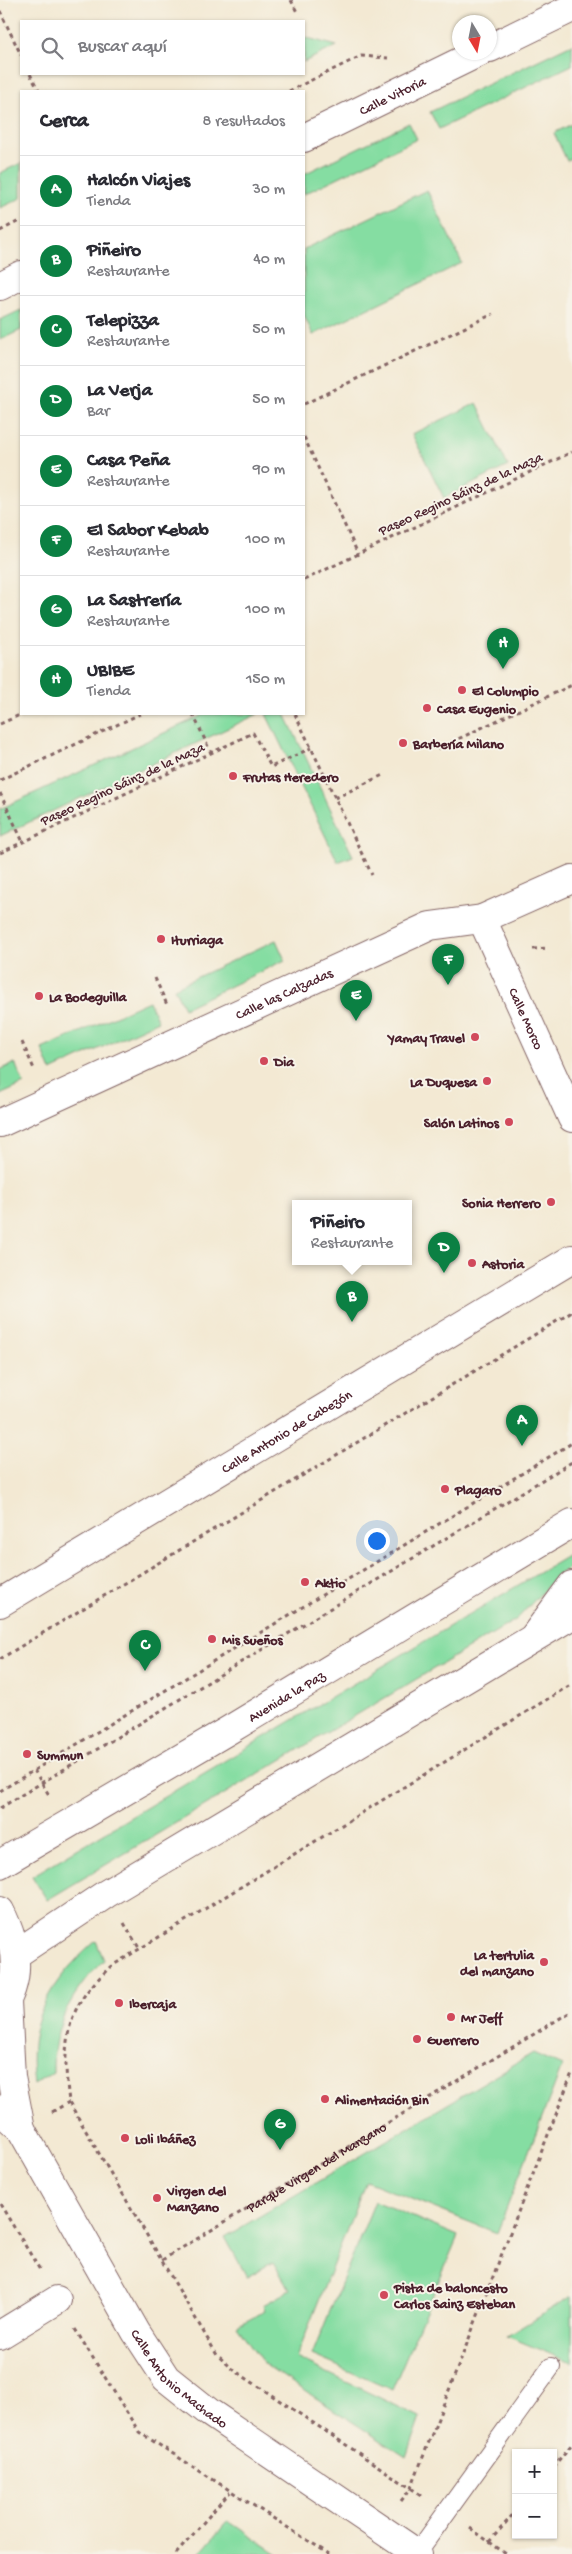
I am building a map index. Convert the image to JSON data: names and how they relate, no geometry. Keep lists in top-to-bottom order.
{
  "streets": {
    "main road": [
      "Calle Vitoria",
      "Calle las Calzadas",
      "Calle Morco",
      "Calle Antonio de Cabezón",
      "Avenida la Paz",
      "Calle Antonio Machado"
    ],
    "path": ["Paseo Regino Sáinz de la Maza", "Parque Virgen del Manzano"]
  },
  "crossings": [
    ["Calle las Calzadas", "Calle Morco"]
  ],
  "places": [
    "El Columpio",
    "Casa Eugenio",
    "Barbería Milano",
    "Frutas Heredero",
    "Iturriaga",
    "La Bodeguilla",
    "Yamay Travel",
    "Dia",
    "La Duquesa",
    "Salón Latinos",
    "Sonia Herrero",
    "Astoria",
    "Plagaro",
    "Aktio",
    "Mis Sueños",
    "Summun",
    "La tertulia del manzano",
    "Ibercaja",
    "Mr Jeff",
    "Guerrero",
    "Alimentación Bin",
    "Loli Ibáñez",
    "Virgen del Manzano",
    "Pista de baloncesto Carlos Sainz Esteban"
  ],
  "north": "bottom",
  "page": {
    "search": "Buscar aquí",
    "heading": ["Cerca", "8 resultados"],
    "list": [
      {
        "mark": "A",
        "name": "Halcón Viajes",
        "note": "Tienda",
        "value": "30 m"
      },
      {
        "mark": "B",
        "name": "Piñeiro",
        "note": "Restaurante",
        "value": "40 m"
      },
      {
        "mark": "C",
        "name": "Telepizza",
        "note": "Restaurante",
        "value": "50 m"
      },
      {
        "mark": "D",
        "name": "La Verja",
        "note": "Bar",
        "value": "50 m"
      },
      {
        "mark": "E",
        "name": "Casa Peña",
        "note": "Restaurante",
        "value": "90 m"
      },
      {
        "mark": "F",
        "name": "El Sabor Kebab",
        "note": "Restaurante",
        "value": "100 m"
      },
      {
        "mark": "G",
        "name": "La Sastrería",
        "note": "Restaurante",
        "value": "100 m"
      },
      {
        "mark": "H",
        "name": "UBIBE",
        "note": "Tienda",
        "value": "150 m"
      }
    ],
    "pins": [
      "H",
      "F",
      "E",
      "D",
      "B",
      "A",
      "C",
      "G"
    ],
    "popup": ["Piñeiro", "Restaurante"],
    "map_buttons": ["+", "−"]
  }
}
